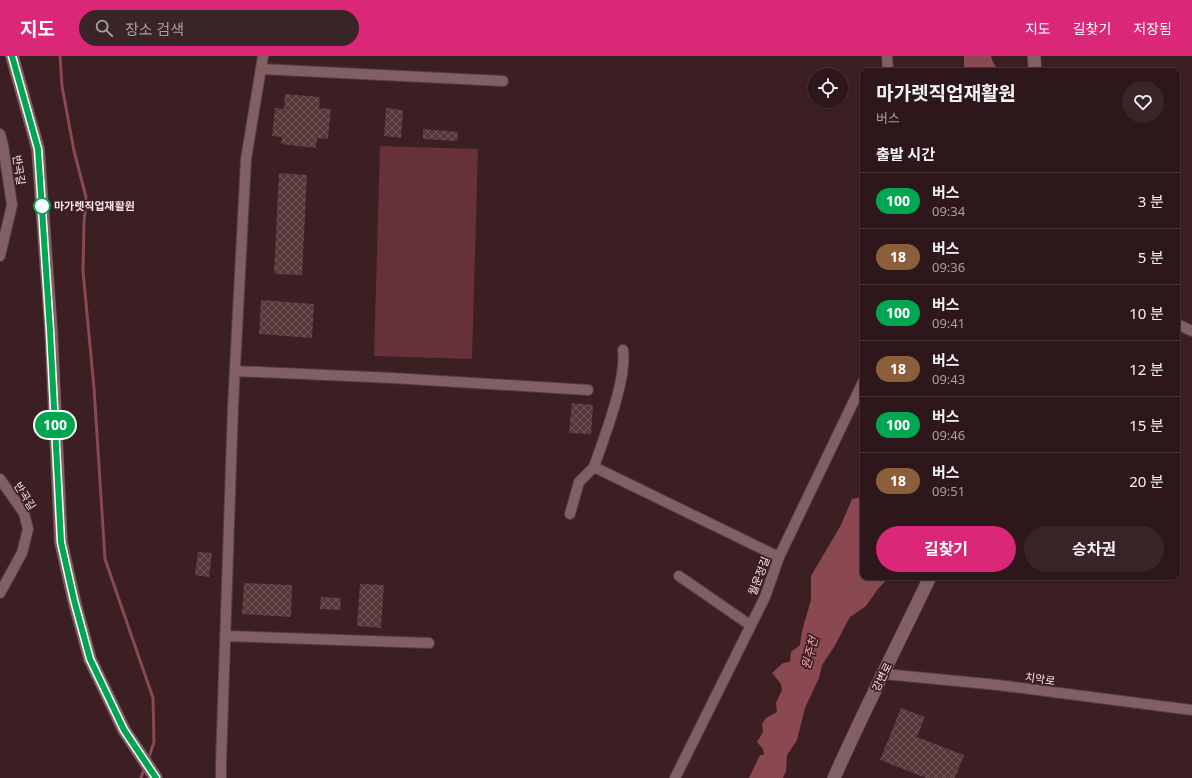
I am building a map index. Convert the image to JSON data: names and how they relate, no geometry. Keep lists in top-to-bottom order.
{
  "streets": {
    "street": [
      "반곡길",
      "월운정길",
      "강변로",
      "치악로"
    ]
  },
  "crossings": [
    ["강변로", "치악로"]
  ],
  "water": ["원주천"],
  "places": ["마가렛직업재활원"],
  "lines": ["bus line 100"],
  "page": {
    "header": "지도",
    "search": "장소 검색",
    "nav": ["지도", "길찾기", "저장됨"],
    "on_map": "100",
    "heading": [
      ["마가렛직업재활원", "버스"],
      "출발 시간"
    ],
    "list": [
      {
        "mark": "100",
        "name": "버스",
        "note": "09:34",
        "value": "3 분"
      },
      {
        "mark": "18",
        "name": "버스",
        "note": "09:36",
        "value": "5 분"
      },
      {
        "mark": "100",
        "name": "버스",
        "note": "09:41",
        "value": "10 분"
      },
      {
        "mark": "18",
        "name": "버스",
        "note": "09:43",
        "value": "12 분"
      },
      {
        "mark": "100",
        "name": "버스",
        "note": "09:46",
        "value": "15 분"
      },
      {
        "mark": "18",
        "name": "버스",
        "note": "09:51",
        "value": "20 분"
      }
    ],
    "buttons": ["길찾기", "승차권"]
  }
}
